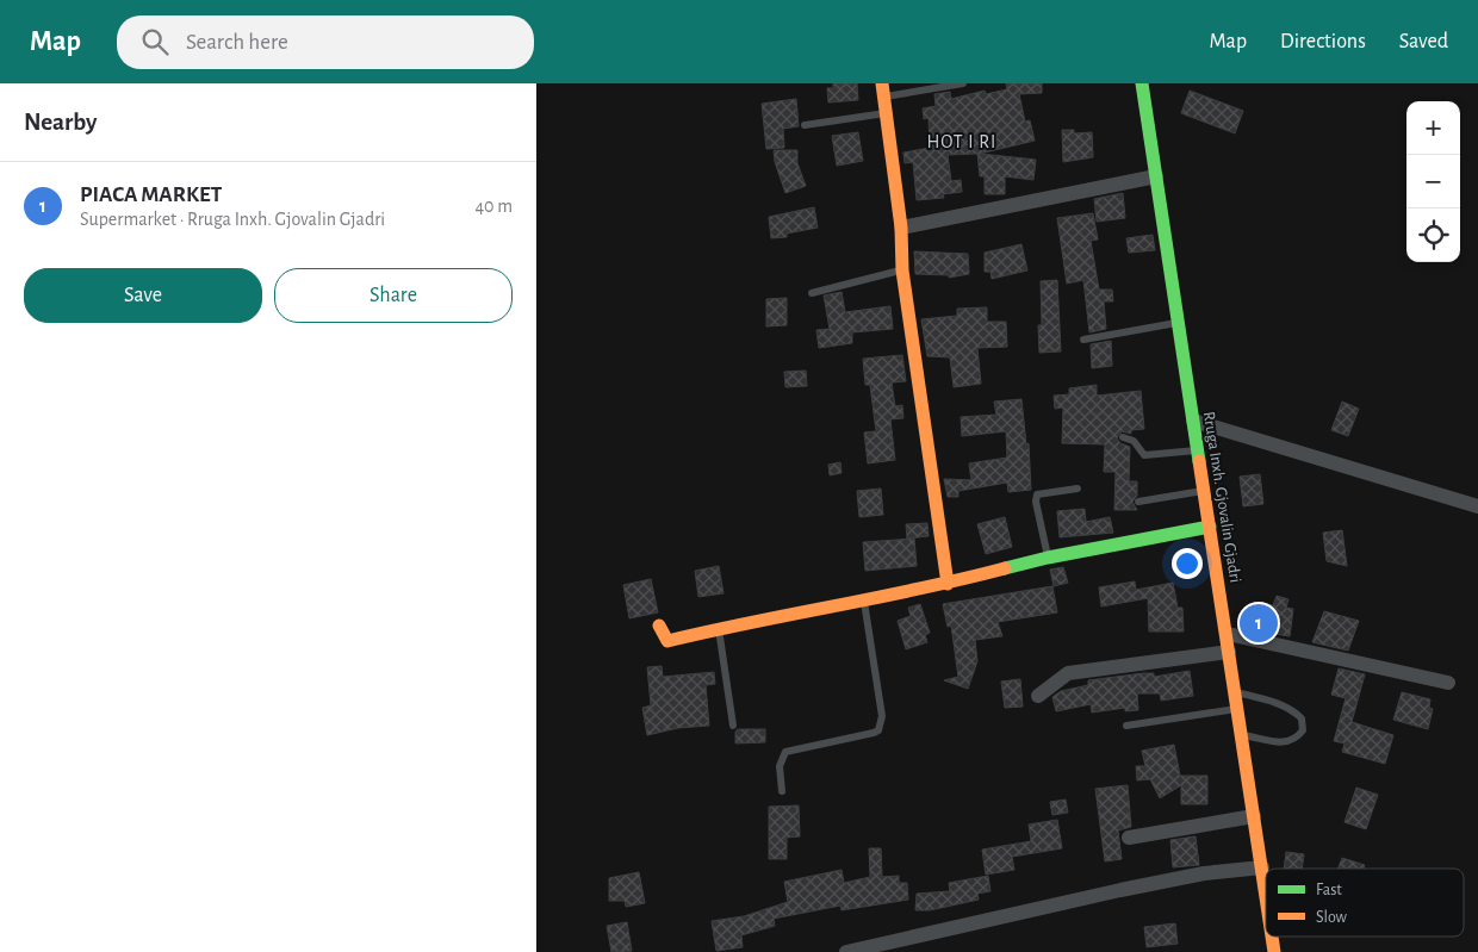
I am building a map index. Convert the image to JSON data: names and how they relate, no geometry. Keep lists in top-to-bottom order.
{
  "streets": {
    "street": ["Rruga Inxh. Gjovalin Gjadri"]
  },
  "districts": ["HOT I RI"],
  "legend": ["Fast", "Slow"],
  "page": {
    "header": "Map",
    "search": "Search here",
    "nav": ["Map", "Directions", "Saved"],
    "heading": "Nearby",
    "map_buttons": ["+", "−"],
    "list": [
      {
        "mark": "1",
        "name": "PIACA MARKET",
        "note": "Supermarket · Rruga Inxh. Gjovalin Gjadri",
        "value": "40 m"
      }
    ],
    "buttons": ["Save", "Share"],
    "pins": "1"
  }
}
